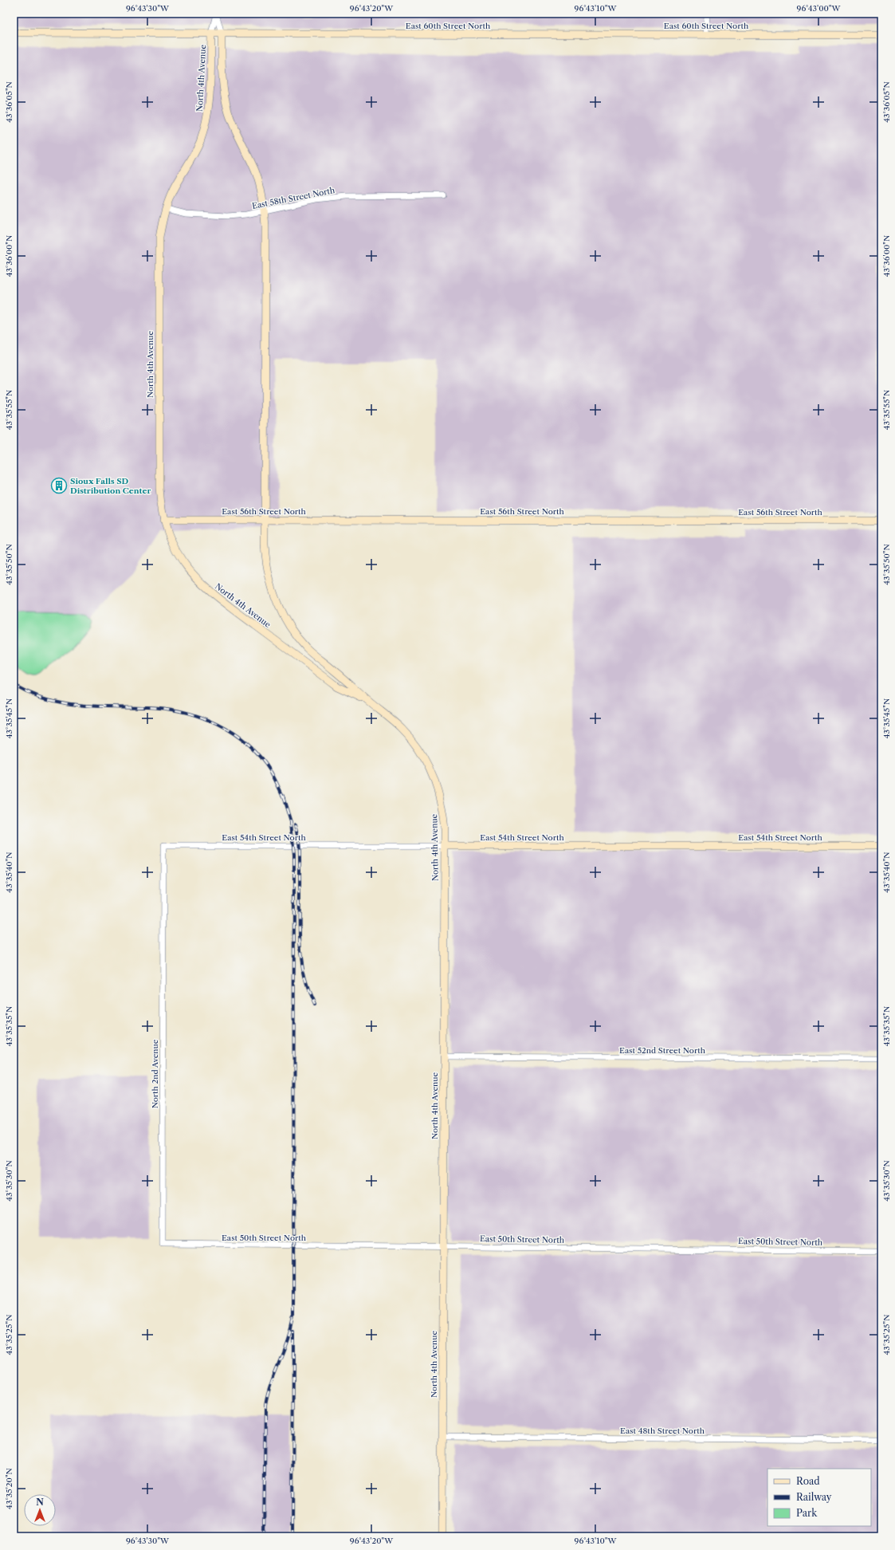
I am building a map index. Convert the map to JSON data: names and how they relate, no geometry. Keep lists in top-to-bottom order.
{
  "streets": {
    "street": [
      "East 60th Street North",
      "North 4th Avenue",
      "East 58th Street North",
      "East 56th Street North",
      "East 54th Street North",
      "East 52nd Street North",
      "North 2nd Avenue",
      "East 50th Street North",
      "East 48th Street North"
    ]
  },
  "crossings": [
    ["East 60th Street North", "North 4th Avenue"],
    ["North 4th Avenue", "East 58th Street North"],
    ["North 4th Avenue", "East 56th Street North"],
    ["North 4th Avenue", "East 54th Street North"],
    ["North 4th Avenue", "East 52nd Street North"],
    ["North 4th Avenue", "East 50th Street North"],
    ["North 4th Avenue", "East 48th Street North"],
    ["East 54th Street North", "North 2nd Avenue"],
    ["North 2nd Avenue", "East 50th Street North"]
  ],
  "places": {
    "building": ["Sioux Falls SD Distribution Center"]
  },
  "legend": ["Road", "Railway", "Park"],
  "north": "top",
  "coordinates": [
    "96°43'30\"W",
    "96°43'20\"W",
    "96°43'10\"W",
    "96°43'00\"W",
    "43°36'05\"N",
    "43°36'00\"N",
    "43°35'55\"N",
    "43°35'50\"N",
    "43°35'45\"N",
    "43°35'40\"N",
    "43°35'35\"N",
    "43°35'30\"N",
    "43°35'25\"N",
    "43°35'20\"N"
  ]
}
